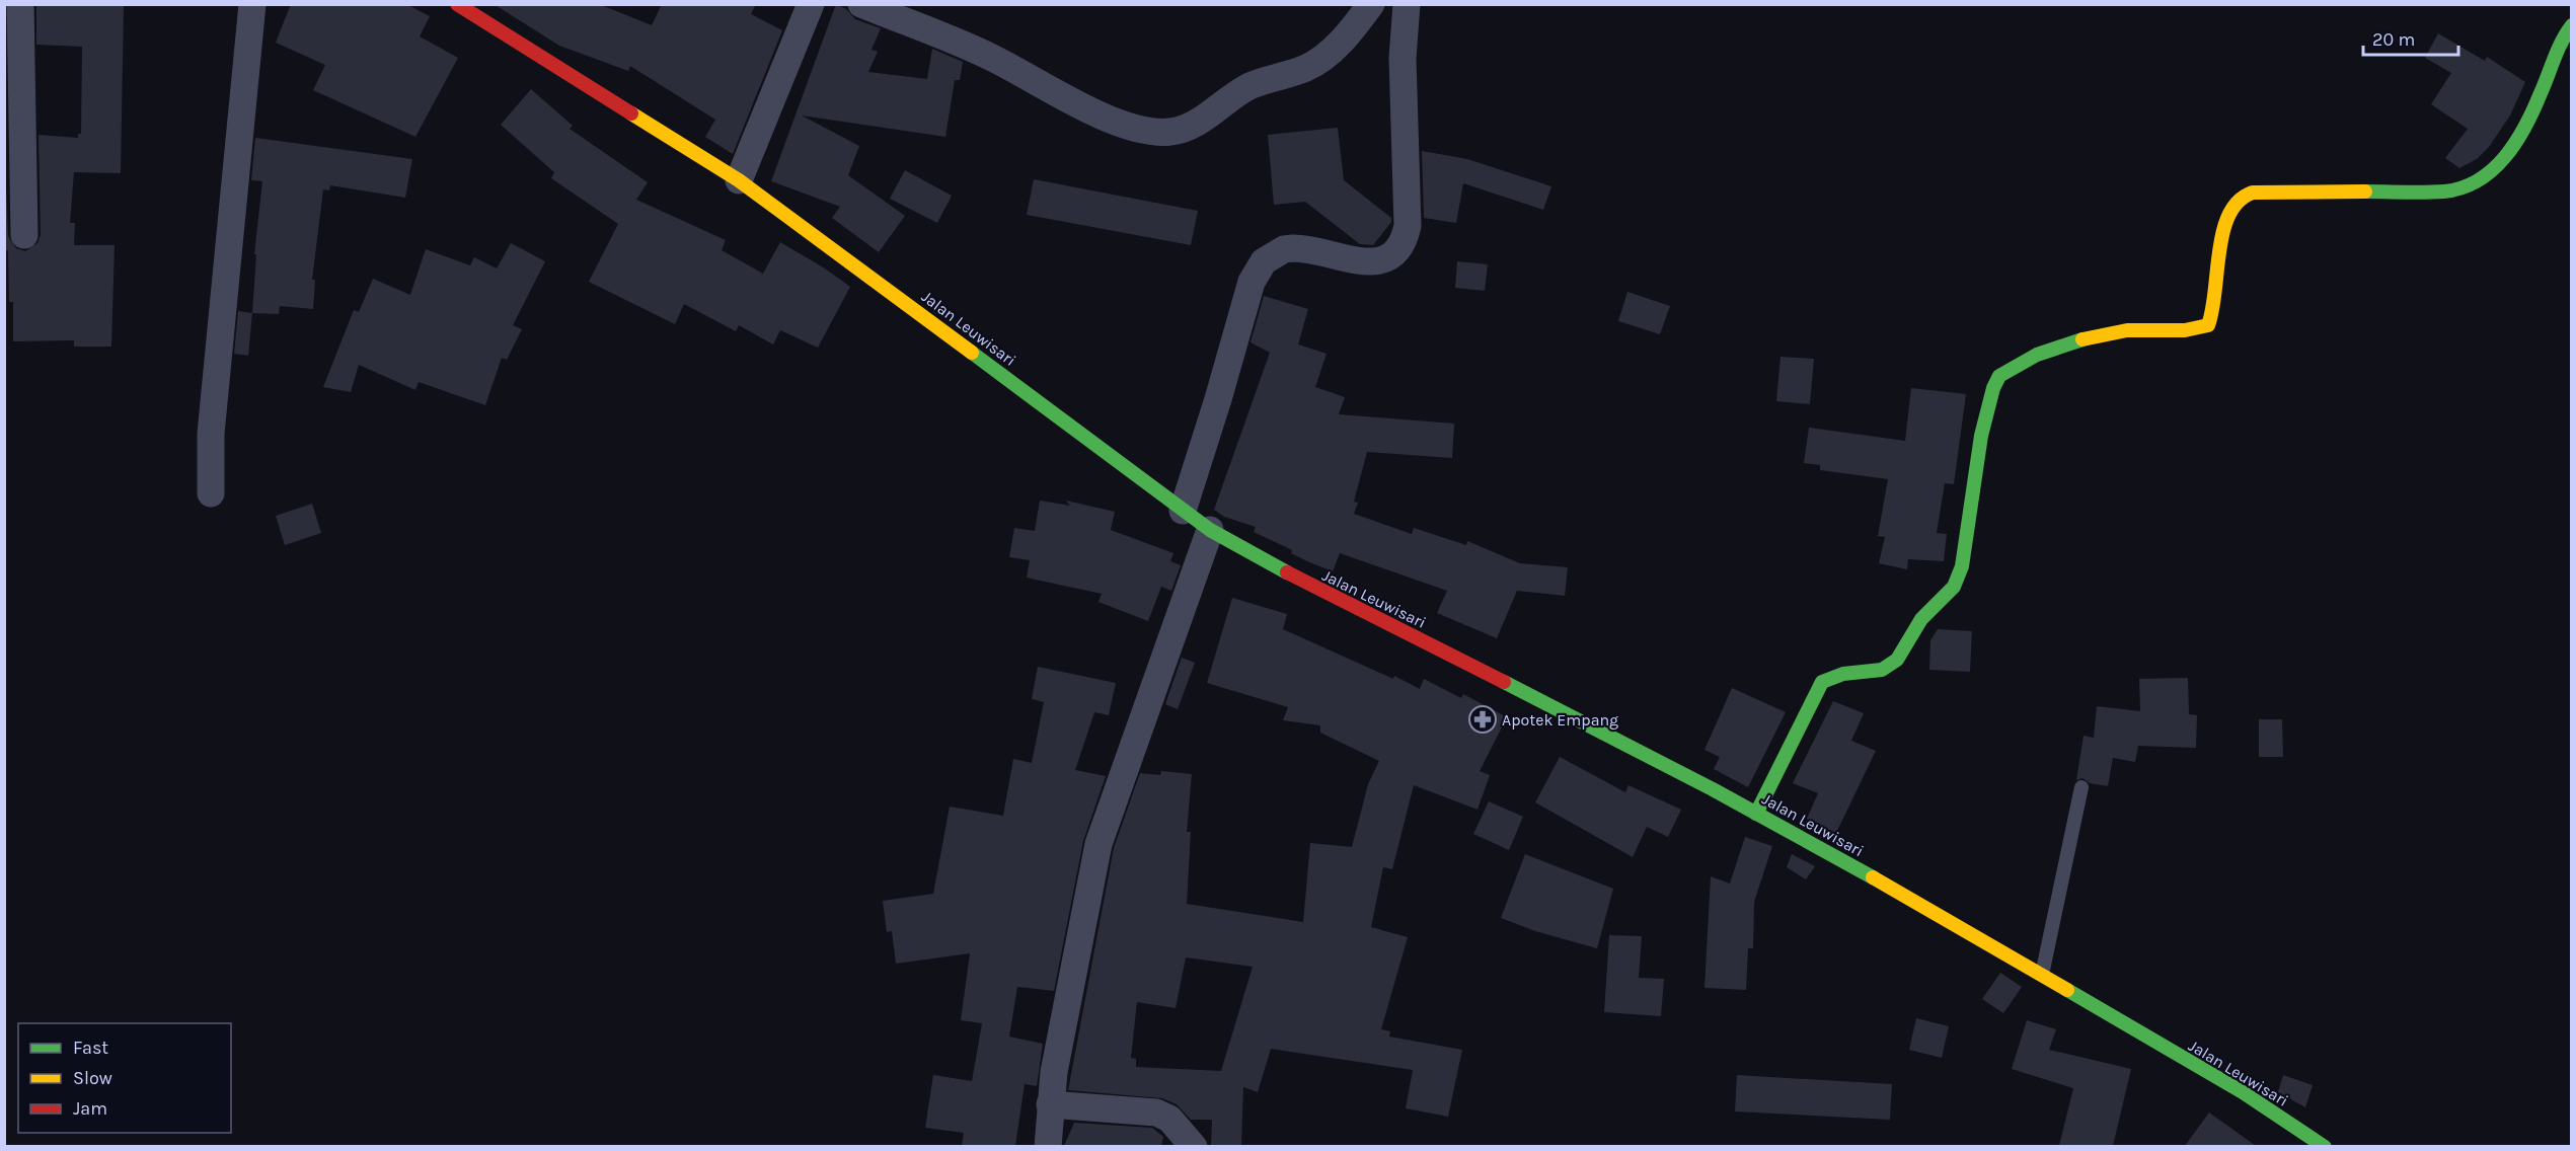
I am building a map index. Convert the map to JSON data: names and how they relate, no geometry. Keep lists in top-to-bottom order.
{
  "streets": {
    "main road": ["Jalan Leuwisari"]
  },
  "places": {
    "pharmacy": ["Apotek Empang"]
  },
  "legend": ["Fast", "Slow", "Jam"],
  "scale_bar": "20 m"
}
